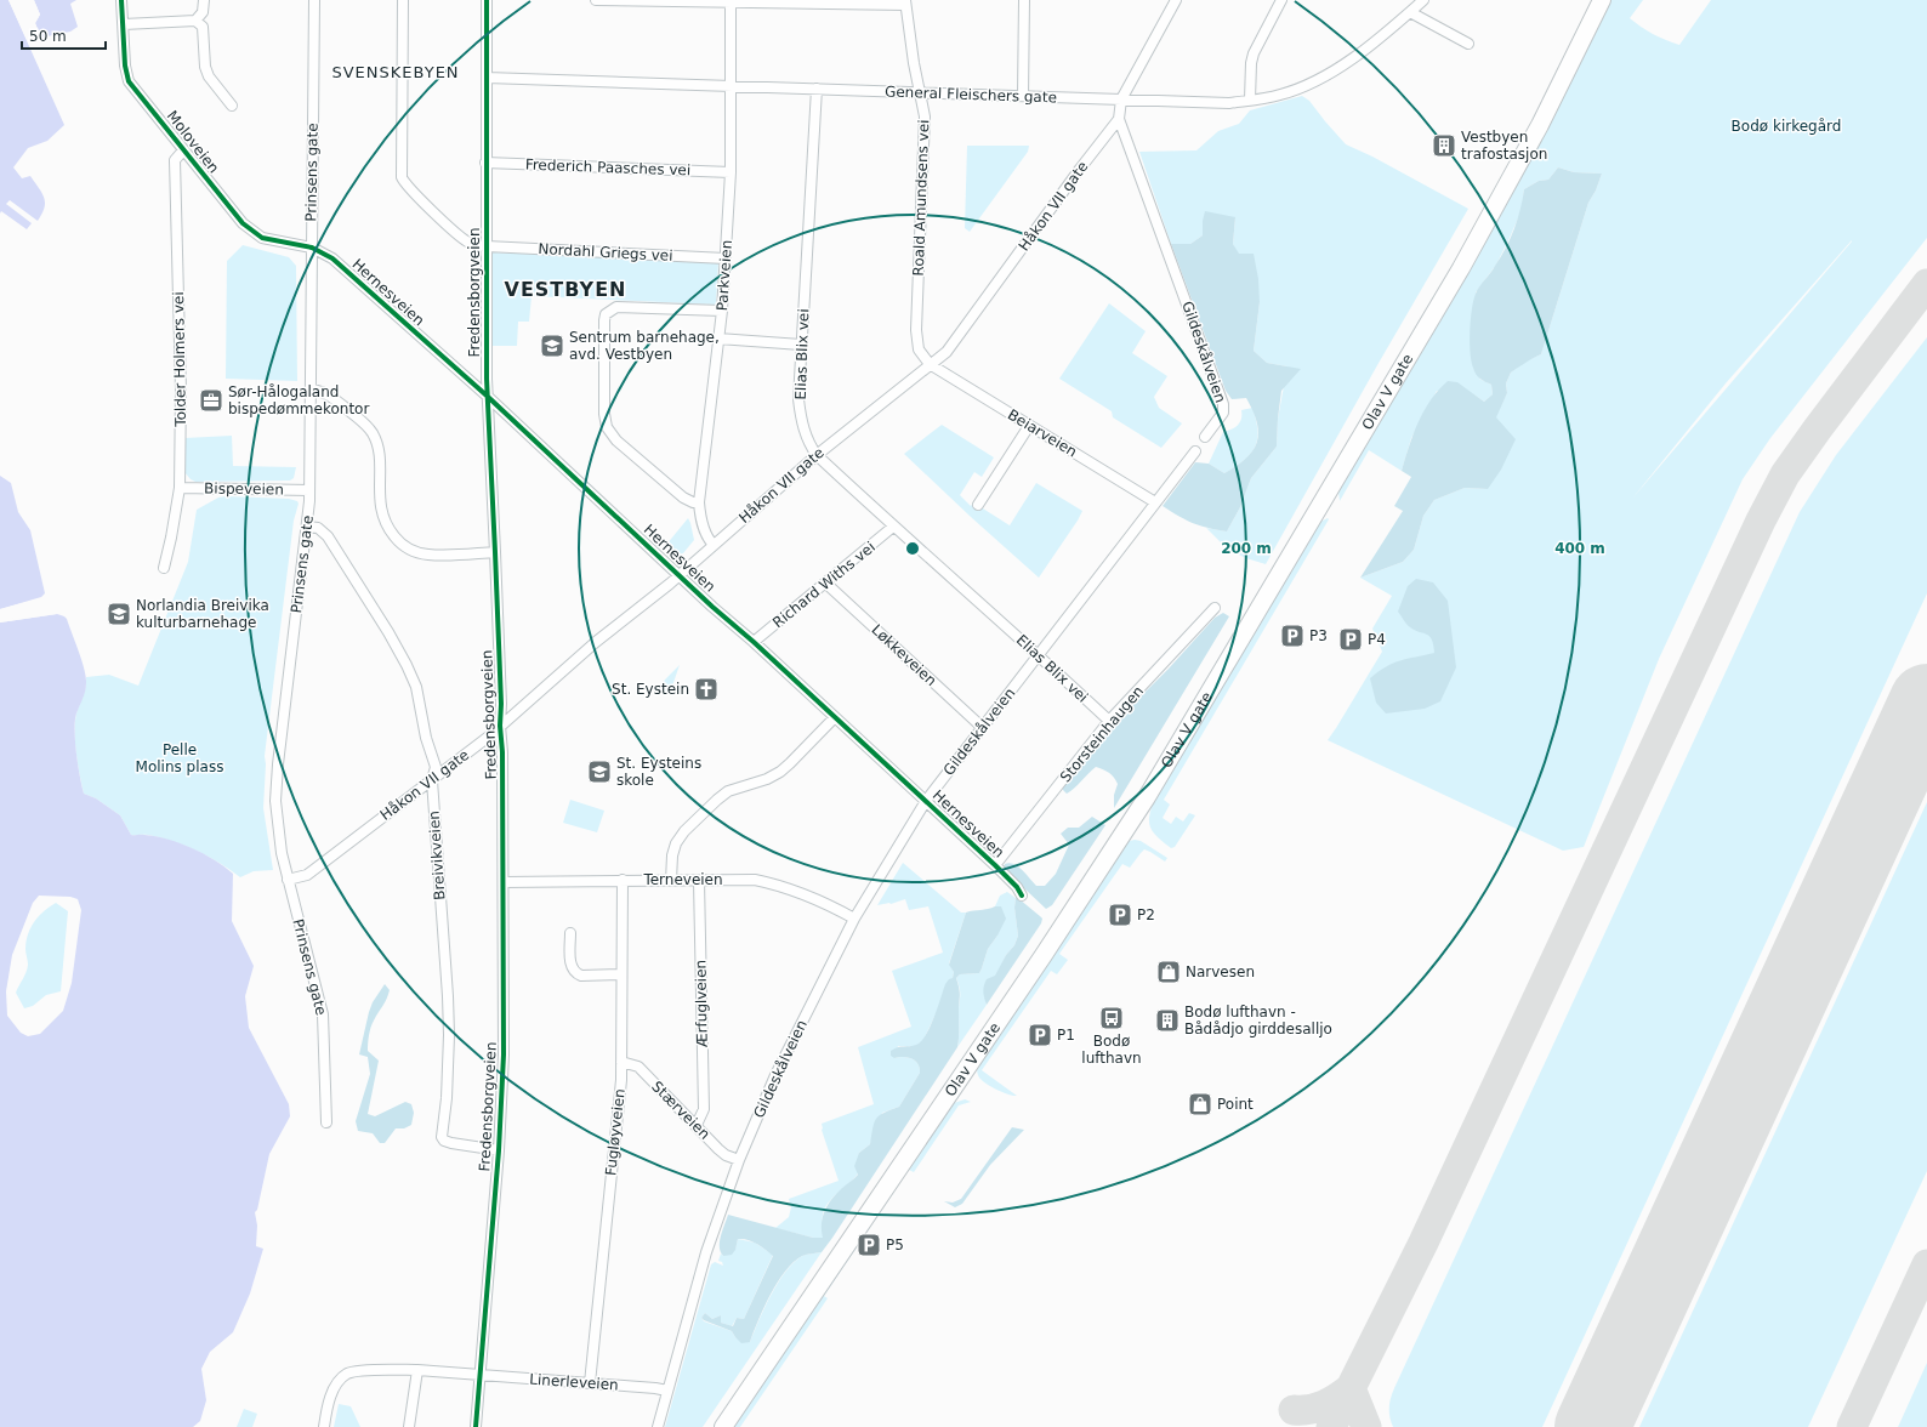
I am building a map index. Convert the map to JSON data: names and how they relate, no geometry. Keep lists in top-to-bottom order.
{
  "streets": {
    "highway": ["Olav V gate"],
    "street": [
      "General Fleischers gate",
      "Moloveien",
      "Frederich Paasches vei",
      "Prinsens gate",
      "Roald Amundsens vei",
      "Håkon VII gate",
      "Nordahl Griegs vei",
      "Parkveien",
      "Hernesveien",
      "Fredensborgveien",
      "Gildeskålveien",
      "Elias Blix vei",
      "Tolder Holmers vei",
      "Beiarveien",
      "Bispeveien",
      "Richard Withs vei",
      "Løkkeveien",
      "Storsteinhaugen",
      "Breivikveien",
      "Terneveien",
      "Ærfuglveien",
      "Stærveien",
      "Fugløyveien",
      "Linerleveien"
    ]
  },
  "crossings": [
    ["General Fleischers gate", "Roald Amundsens vei"],
    ["General Fleischers gate", "Parkveien"],
    ["General Fleischers gate", "Fredensborgveien"],
    ["General Fleischers gate", "Elias Blix vei"],
    ["Moloveien", "Prinsens gate"],
    ["Moloveien", "Hernesveien"],
    ["Moloveien", "Tolder Holmers vei"],
    ["Frederich Paasches vei", "Parkveien"],
    ["Frederich Paasches vei", "Fredensborgveien"],
    ["Prinsens gate", "Håkon VII gate"],
    ["Prinsens gate", "Hernesveien"],
    ["Prinsens gate", "Bispeveien"],
    ["Prinsens gate", "Breivikveien"],
    ["Roald Amundsens vei", "Håkon VII gate"],
    ["Roald Amundsens vei", "Beiarveien"],
    ["Håkon VII gate", "Parkveien"],
    ["Håkon VII gate", "Hernesveien"],
    ["Håkon VII gate", "Fredensborgveien"],
    ["Håkon VII gate", "Gildeskålveien"],
    ["Håkon VII gate", "Elias Blix vei"],
    ["Håkon VII gate", "Beiarveien"],
    ["Håkon VII gate", "Breivikveien"],
    ["Nordahl Griegs vei", "Parkveien"],
    ["Nordahl Griegs vei", "Fredensborgveien"],
    ["Hernesveien", "Fredensborgveien"],
    ["Hernesveien", "Gildeskålveien"],
    ["Hernesveien", "Richard Withs vei"],
    ["Hernesveien", "Storsteinhaugen"],
    ["Fredensborgveien", "Breivikveien"],
    ["Fredensborgveien", "Terneveien"],
    ["Fredensborgveien", "Linerleveien"],
    ["Gildeskålveien", "Elias Blix vei"],
    ["Gildeskålveien", "Beiarveien"],
    ["Gildeskålveien", "Løkkeveien"],
    ["Gildeskålveien", "Terneveien"],
    ["Gildeskålveien", "Stærveien"],
    ["Gildeskålveien", "Linerleveien"],
    ["Elias Blix vei", "Richard Withs vei"],
    ["Elias Blix vei", "Storsteinhaugen"],
    ["Tolder Holmers vei", "Bispeveien"],
    ["Richard Withs vei", "Løkkeveien"],
    ["Terneveien", "Ærfuglveien"],
    ["Terneveien", "Fugløyveien"],
    ["Ærfuglveien", "Stærveien"],
    ["Stærveien", "Fugløyveien"],
    ["Fugløyveien", "Linerleveien"]
  ],
  "districts": ["SVENSKEBYEN", "VESTBYEN"],
  "parks": ["Bodø kirkegård", "Pelle Molins plass"],
  "places": {
    "building": ["Vestbyen trafostasjon", "Bodø lufthavn - Bådådjo girddesalljo"],
    "school or university": ["Sentrum barnehage, avd. Vestbyen", "Norlandia Breivika kulturbarnehage", "St. Eysteins skole"],
    "office": ["Sør-Hålogaland bispedømmekontor"],
    "parking": [
      "P3",
      "P4",
      "P2",
      "P1",
      "P5"
    ],
    "church": ["St. Eystein"],
    "shop": ["Narvesen", "Point"],
    "bus stop": ["Bodø lufthavn"]
  },
  "scale_bar": "50 m",
  "rings": ["200 m", "400 m"]
}
